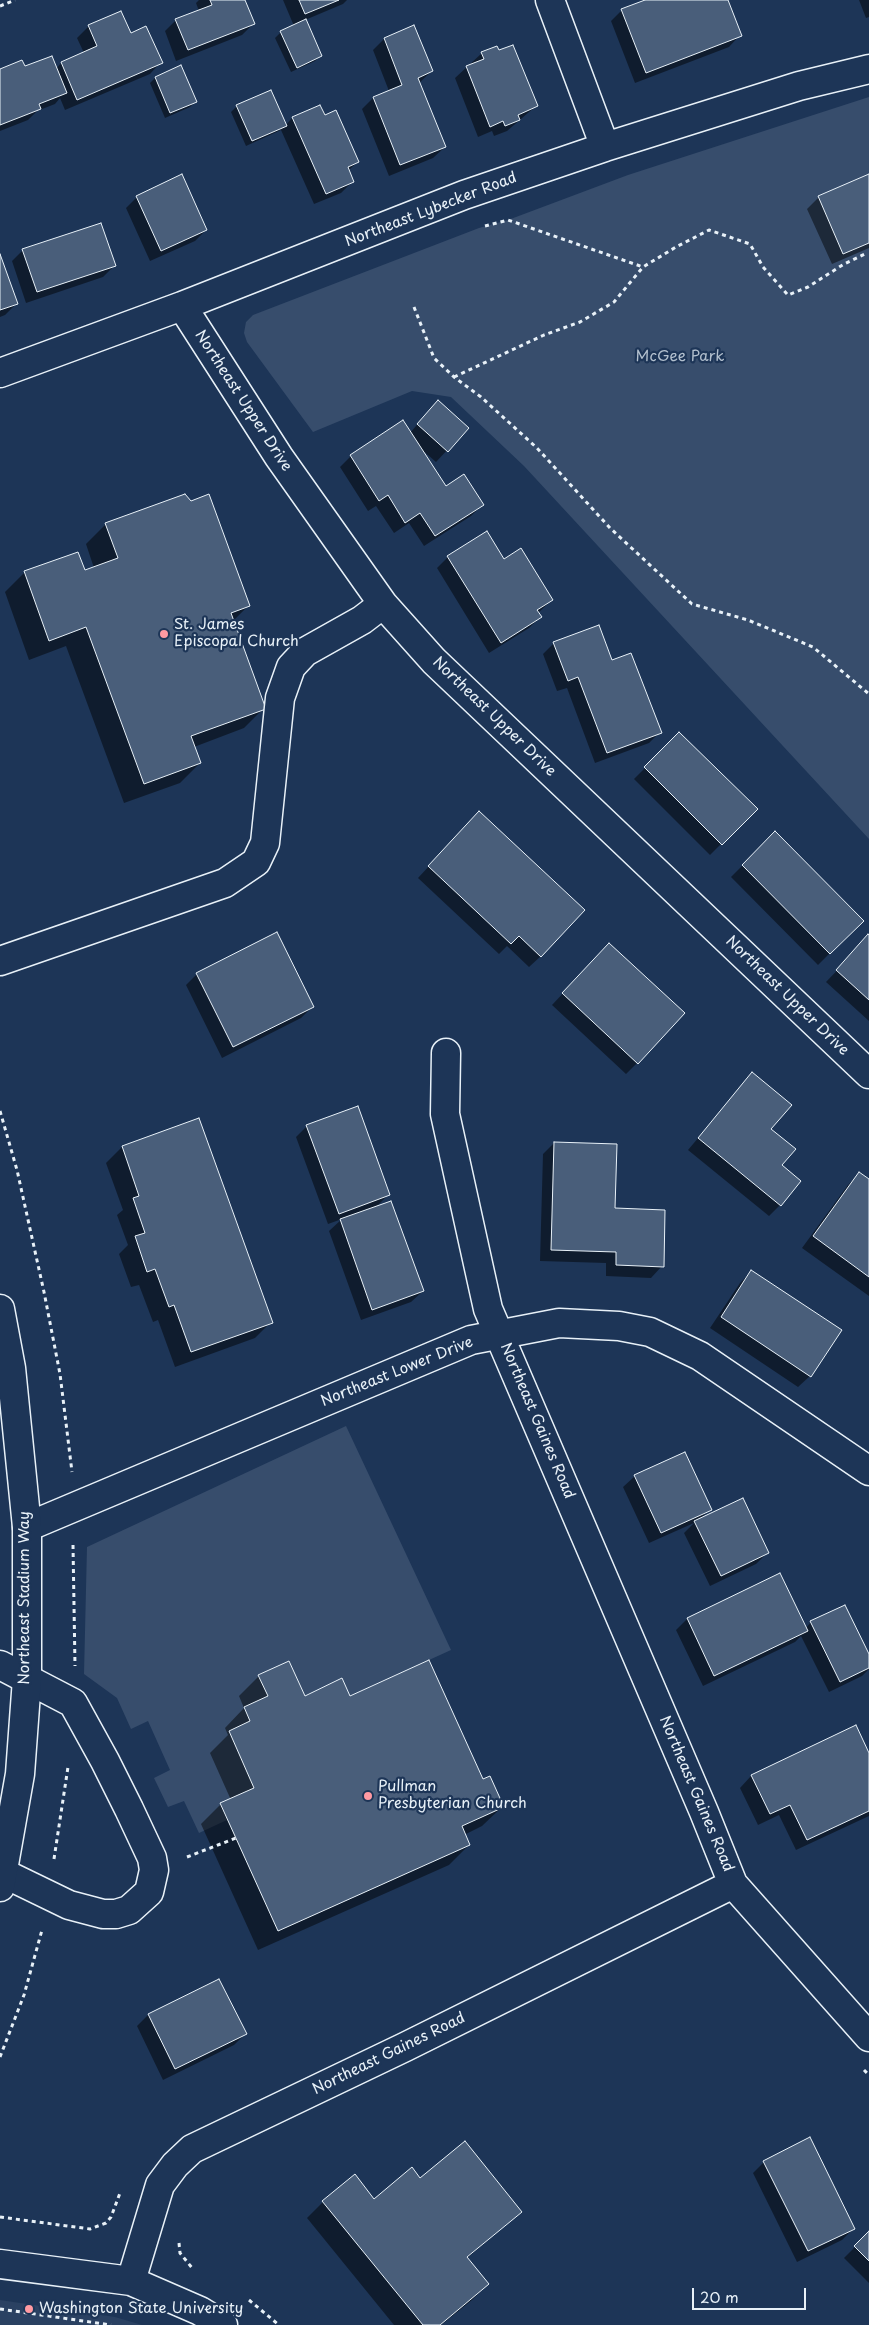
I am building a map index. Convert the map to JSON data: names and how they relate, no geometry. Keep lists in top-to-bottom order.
{
  "streets": {
    "street": [
      "Northeast Lybecker Road",
      "Northeast Upper Drive",
      "Northeast Lower Drive",
      "Northeast Gaines Road",
      "Northeast Stadium Way"
    ]
  },
  "crossings": [
    ["Northeast Lybecker Road", "Northeast Upper Drive"],
    ["Northeast Lower Drive", "Northeast Gaines Road"],
    ["Northeast Lower Drive", "Northeast Stadium Way"]
  ],
  "parks": ["McGee Park"],
  "places": ["St. James Episcopal Church", "Pullman Presbyterian Church", "Washington State University"],
  "scale_bar": "20 m"
}
